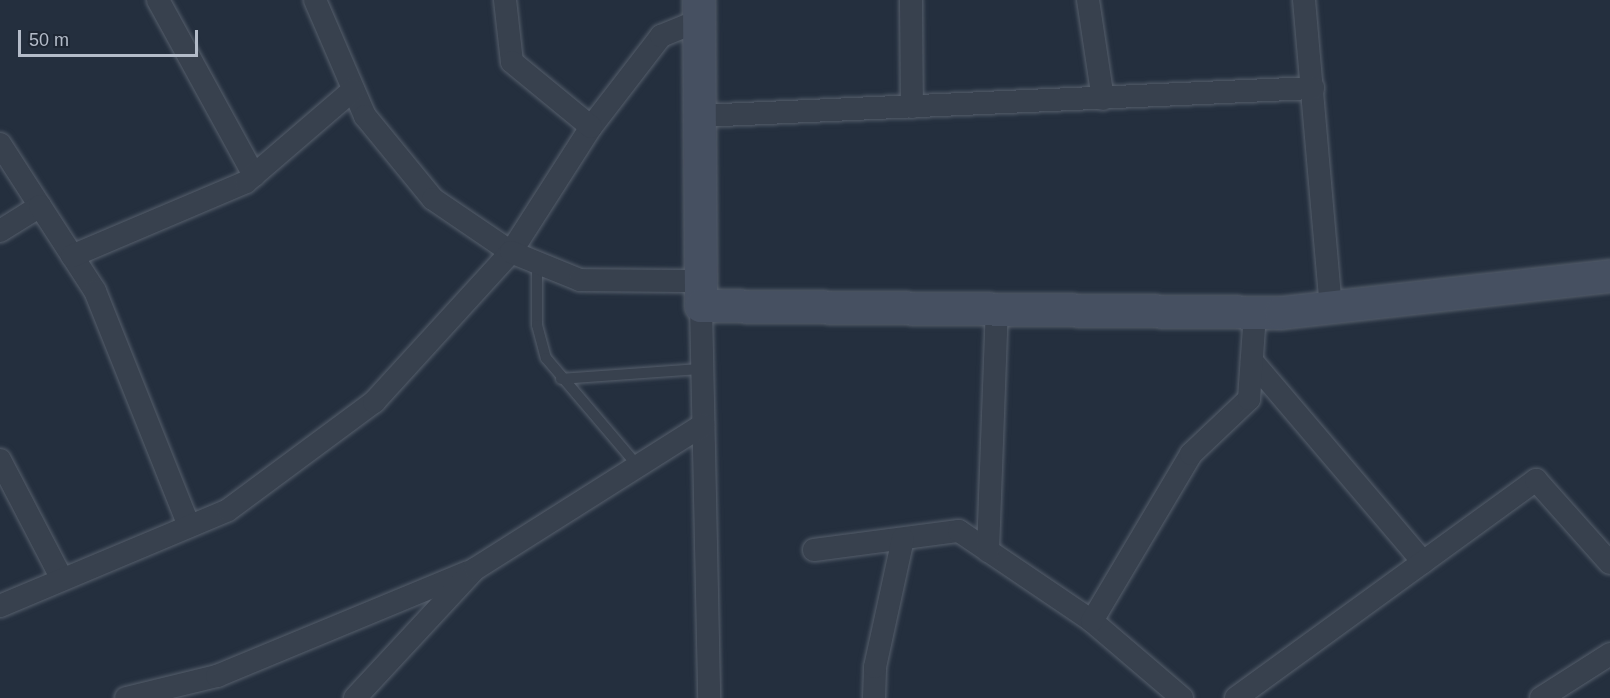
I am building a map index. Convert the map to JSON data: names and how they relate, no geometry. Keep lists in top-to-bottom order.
{
  "scale_bar": "50 m"
}
